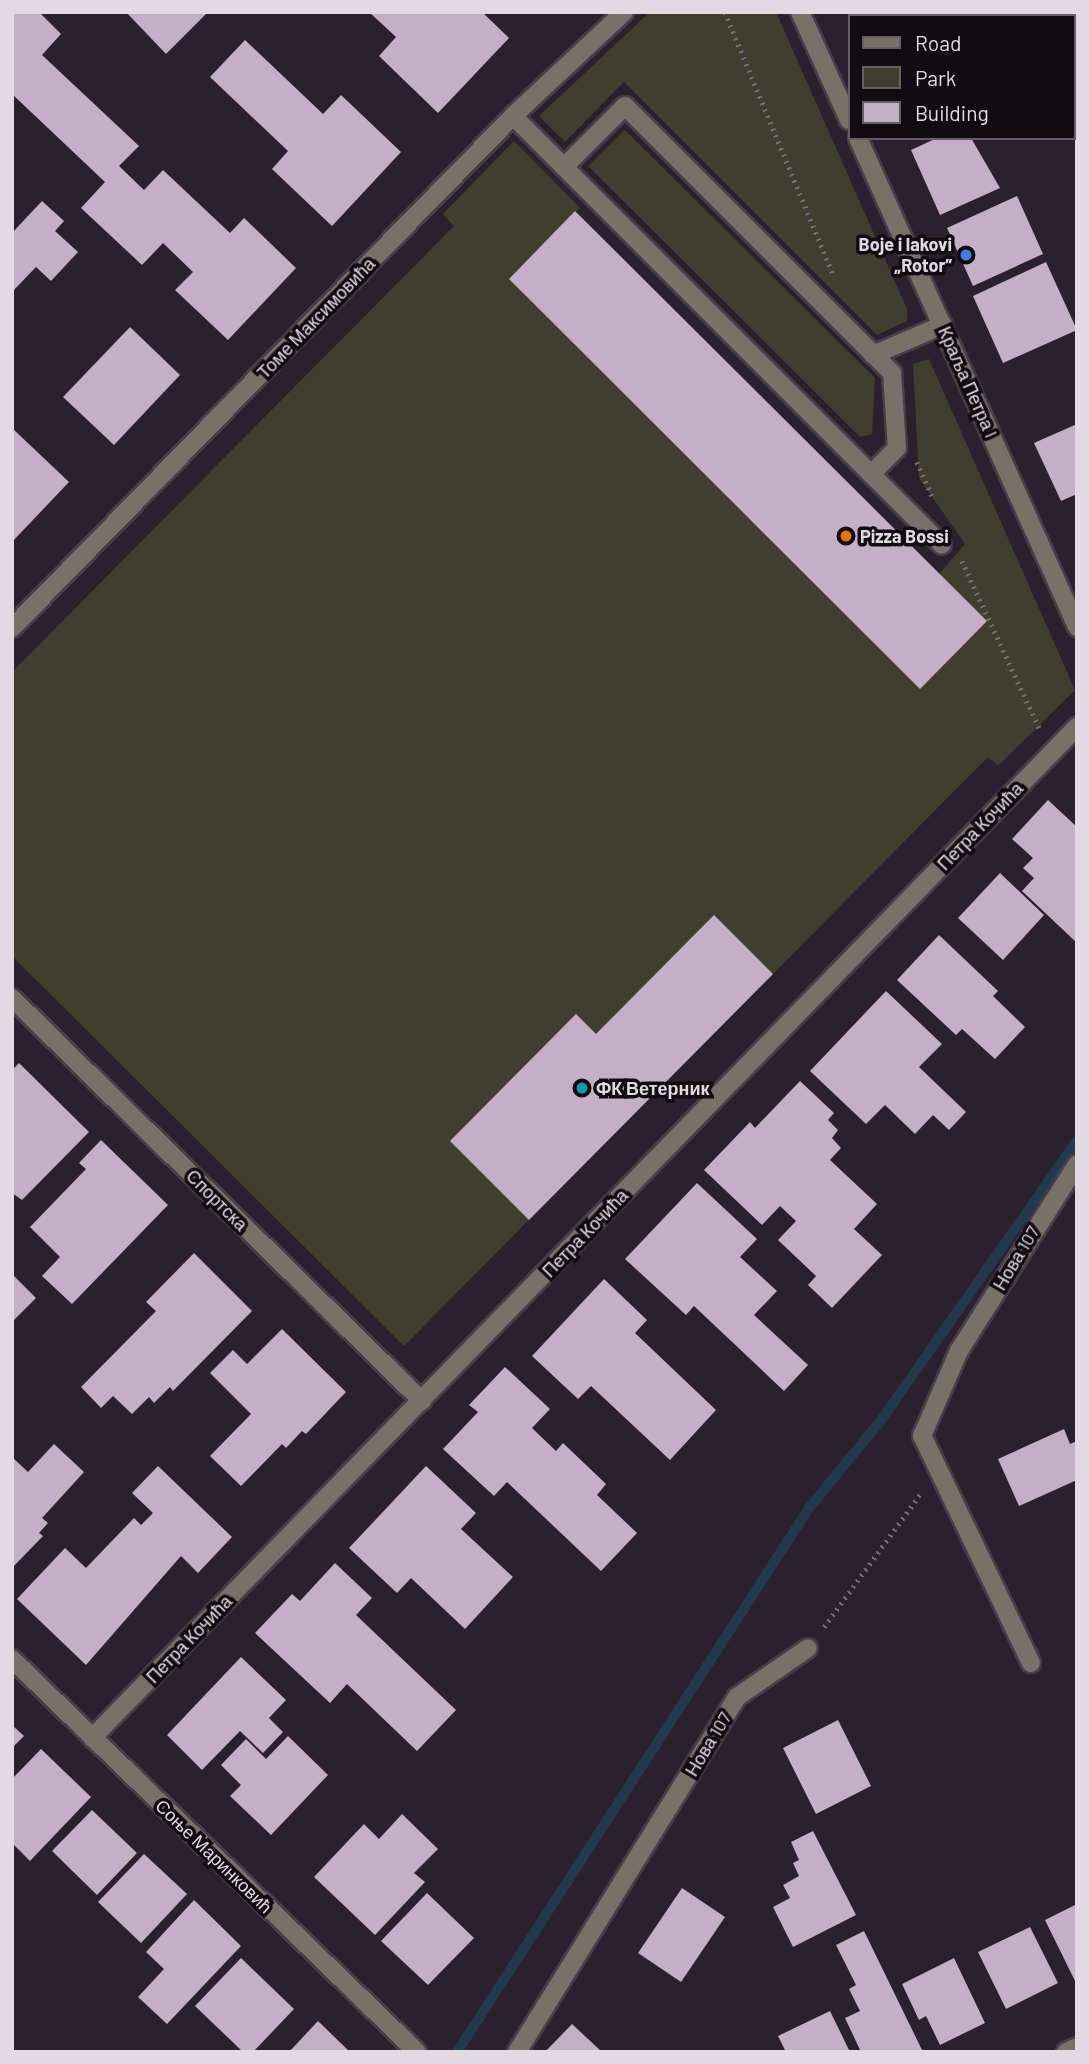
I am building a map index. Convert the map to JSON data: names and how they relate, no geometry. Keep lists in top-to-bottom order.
{
  "streets": {
    "street": [
      "Томе Максимовића",
      "Краља Петра I",
      "Петра Кочића",
      "Спортска",
      "Нова 107",
      "Соње Маринковић"
    ]
  },
  "crossings": [
    ["Петра Кочића", "Спортска"],
    ["Петра Кочића", "Соње Маринковић"]
  ],
  "places": ["Boje i lakovi „Rotor”", "Pizza Bossi", "ФК Ветерник"],
  "legend": ["Road", "Park", "Building"]
}
